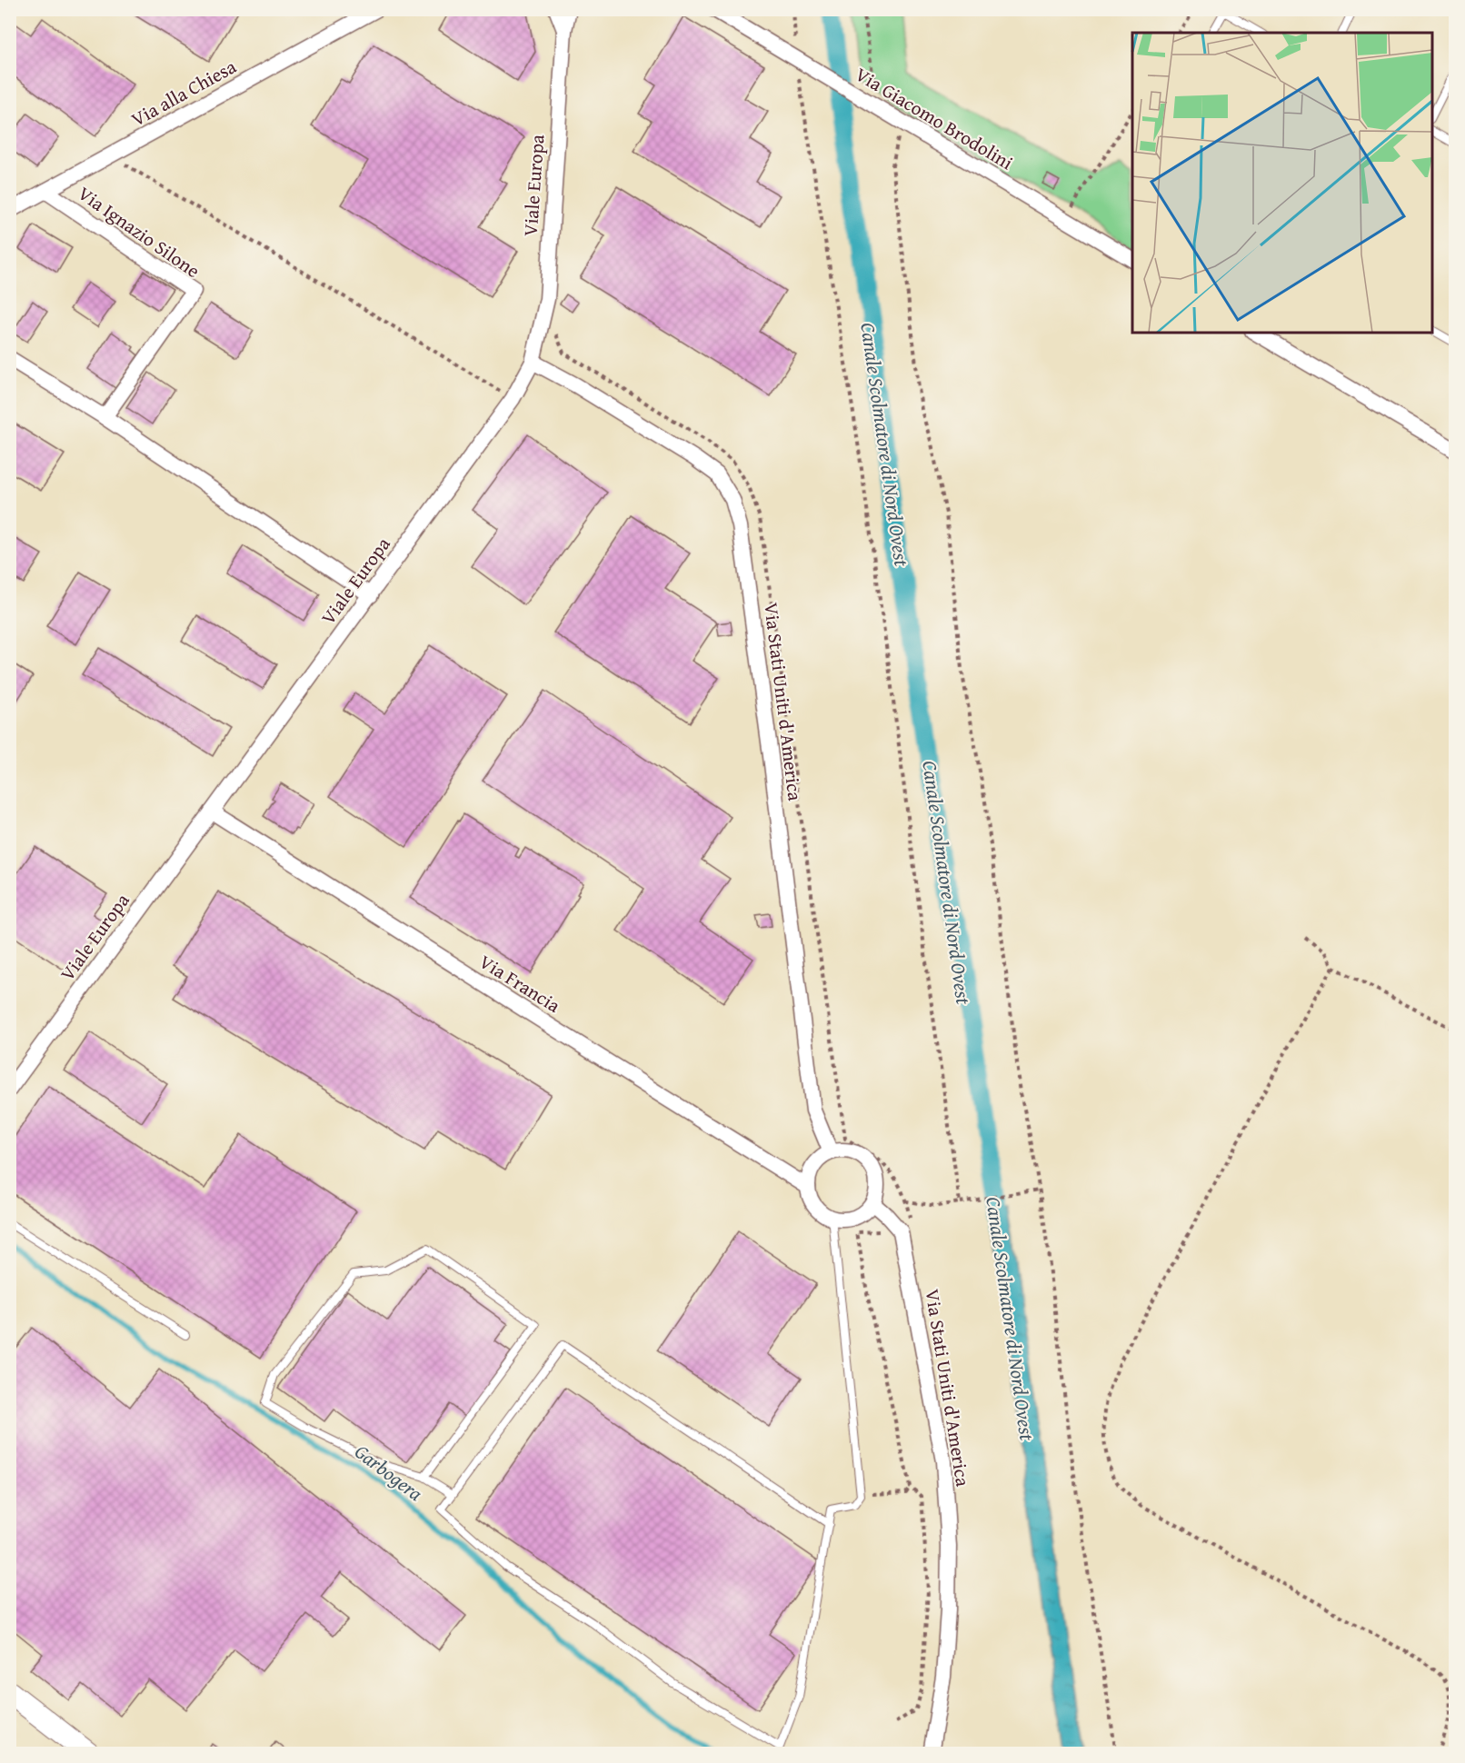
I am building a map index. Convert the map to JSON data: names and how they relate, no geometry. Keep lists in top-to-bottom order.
{
  "streets": {
    "street": [
      "Via alla Chiesa",
      "Via Giacomo Brodolini",
      "Viale Europa",
      "Via Ignazio Silone",
      "Via Stati Uniti d'America",
      "Via Francia"
    ]
  },
  "crossings": [
    ["Via alla Chiesa", "Via Ignazio Silone"],
    ["Viale Europa", "Via Stati Uniti d'America"],
    ["Viale Europa", "Via Francia"],
    ["Via Stati Uniti d'America", "Via Francia"]
  ],
  "water": ["Canale Scolmatore di Nord Ovest", "Garbogera"]
}
